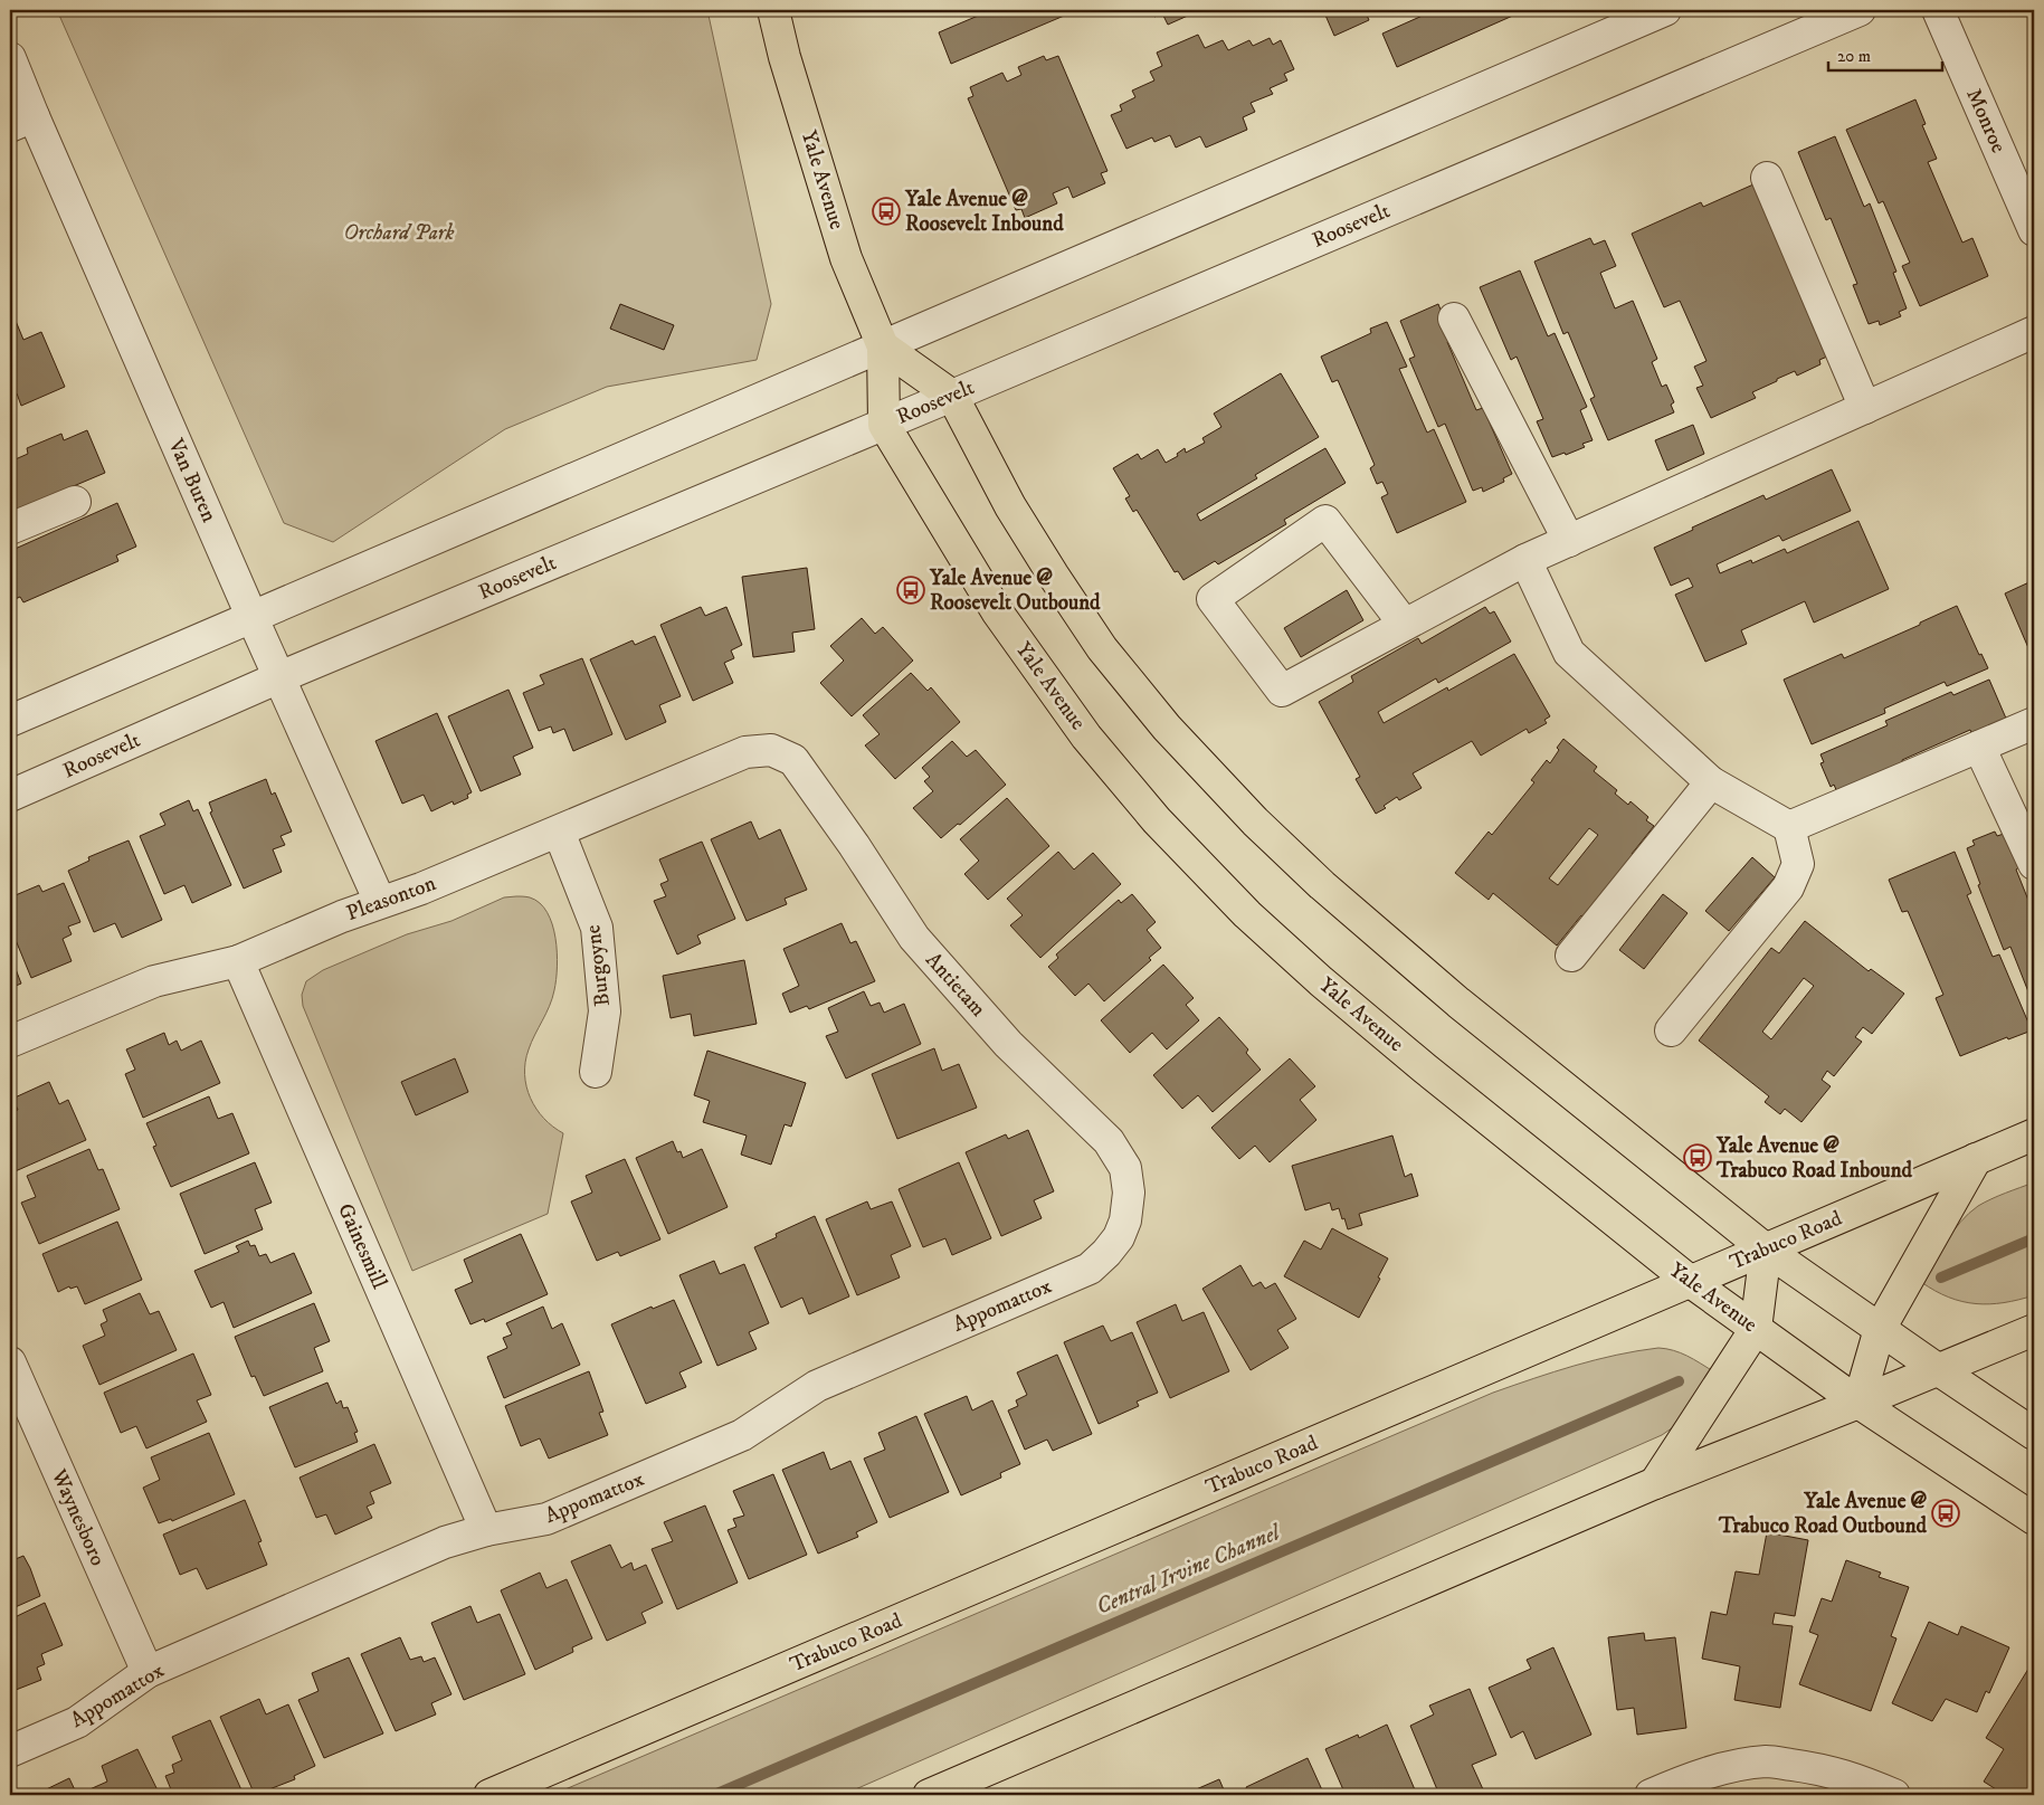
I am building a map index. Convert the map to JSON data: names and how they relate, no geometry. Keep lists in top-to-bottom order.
{
  "streets": {
    "main road": ["Yale Avenue", "Trabuco Road"],
    "street": [
      "Monroe",
      "Roosevelt",
      "Van Buren",
      "Pleasonton",
      "Burgoyne",
      "Antietam",
      "Gainesmill",
      "Appomattox",
      "Waynesboro"
    ]
  },
  "crossings": [
    ["Yale Avenue", "Roosevelt"],
    ["Yale Avenue", "Trabuco Road"],
    ["Roosevelt", "Van Buren"],
    ["Van Buren", "Pleasonton"],
    ["Pleasonton", "Burgoyne"],
    ["Pleasonton", "Antietam"],
    ["Pleasonton", "Gainesmill"],
    ["Antietam", "Appomattox"],
    ["Gainesmill", "Appomattox"],
    ["Appomattox", "Waynesboro"]
  ],
  "water": ["Central Irvine Channel"],
  "parks": ["Orchard Park"],
  "places": {
    "bus stop": [
      "Yale Avenue @ Roosevelt Inbound",
      "Yale Avenue @ Roosevelt Outbound",
      "Yale Avenue @ Trabuco Road Inbound",
      "Yale Avenue @ Trabuco Road Outbound"
    ]
  },
  "scale_bar": "20 m"
}
